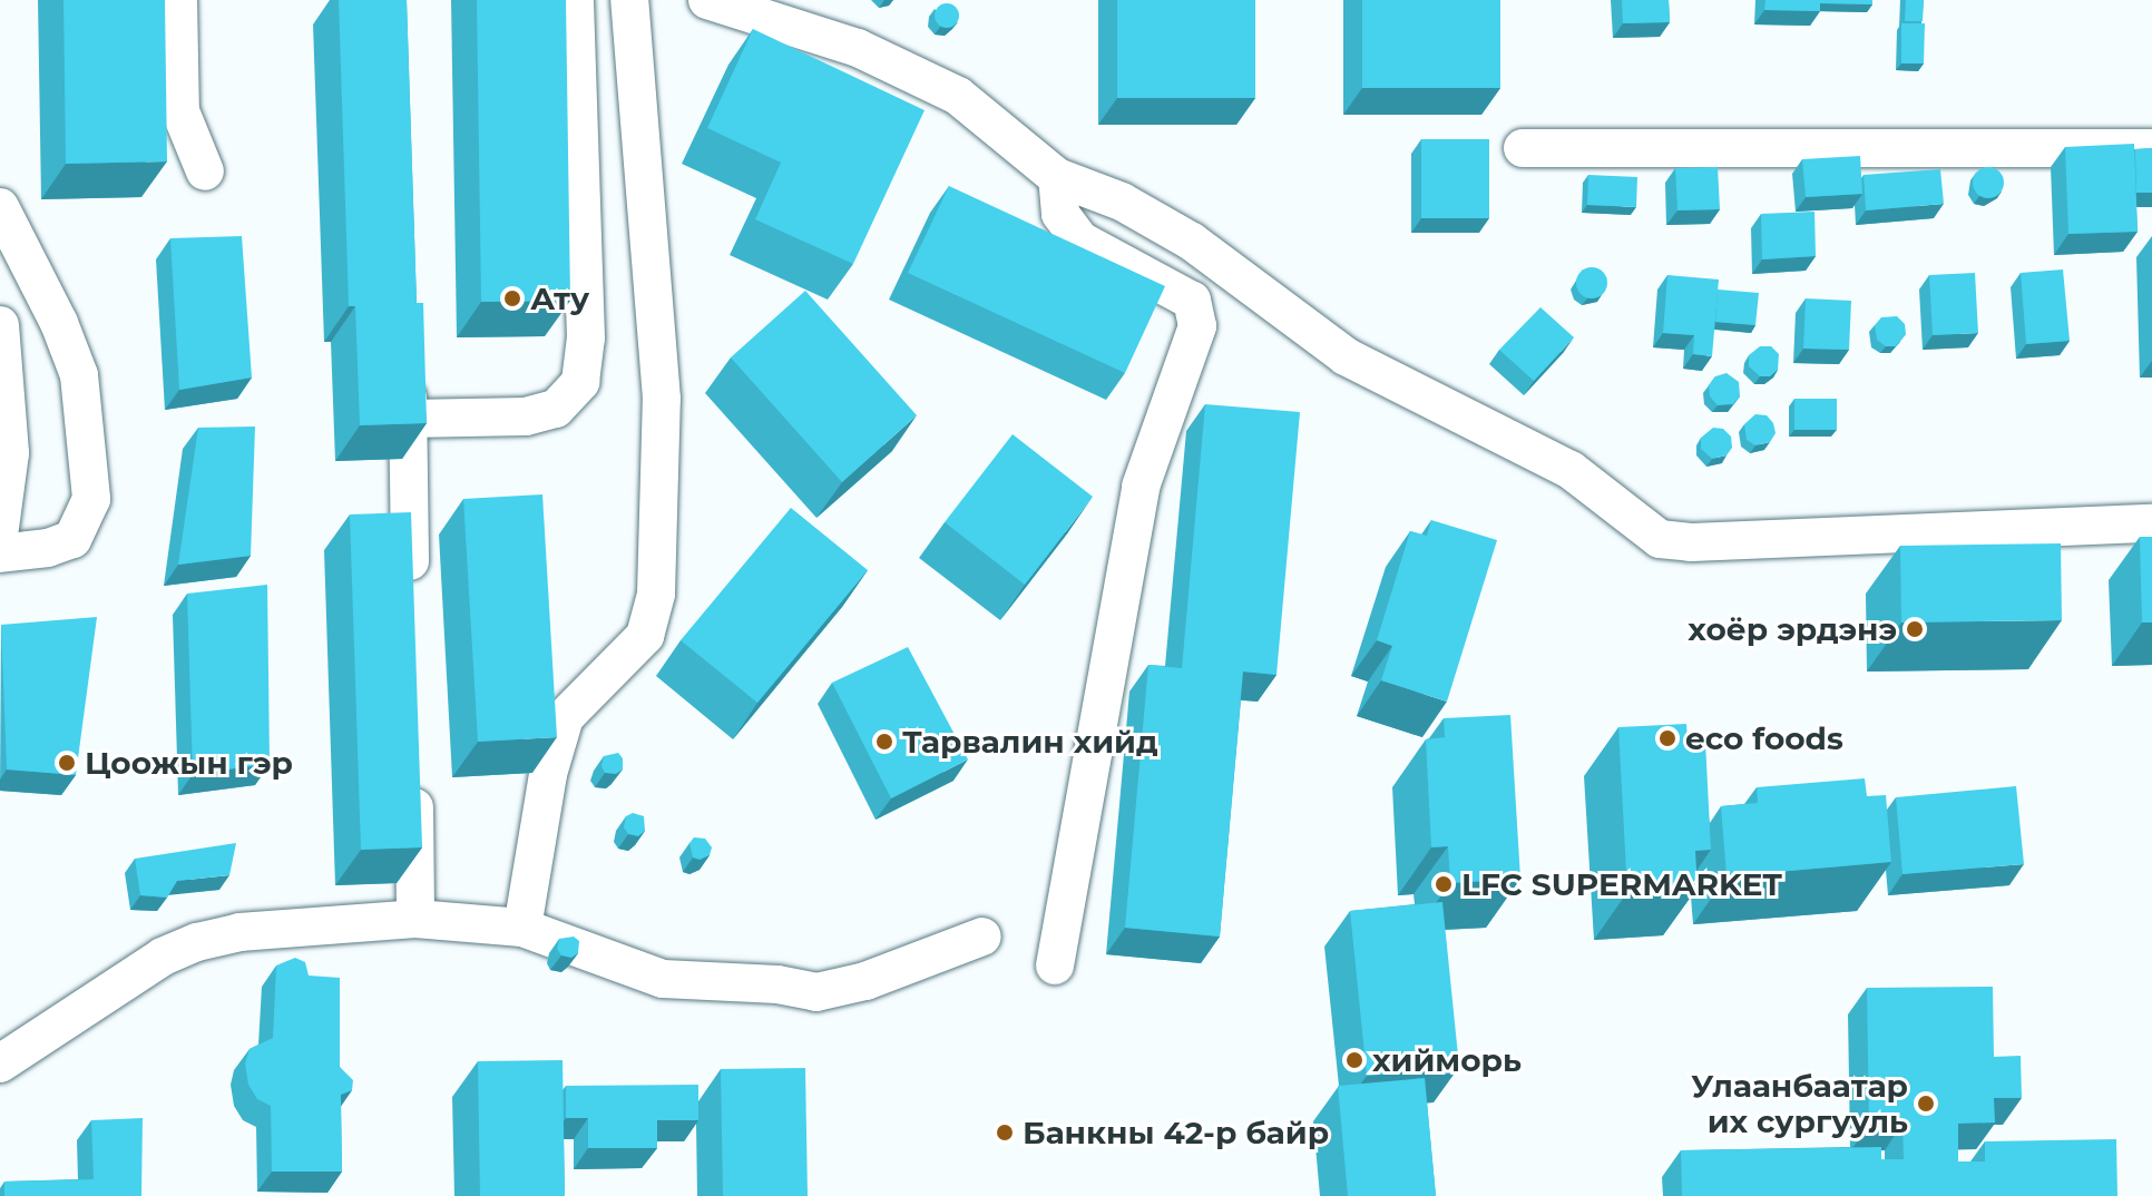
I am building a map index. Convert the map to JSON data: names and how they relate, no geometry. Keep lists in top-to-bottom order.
{
  "places": [
    "Ату",
    "хоёр эрдэнэ",
    "eco foods",
    "Тарвалин хийд",
    "Цоожын гэр",
    "LFC SUPERMARKET",
    "хийморь",
    "Улаанбаатар их сургууль",
    "Банкны 42-р байр"
  ]
}
